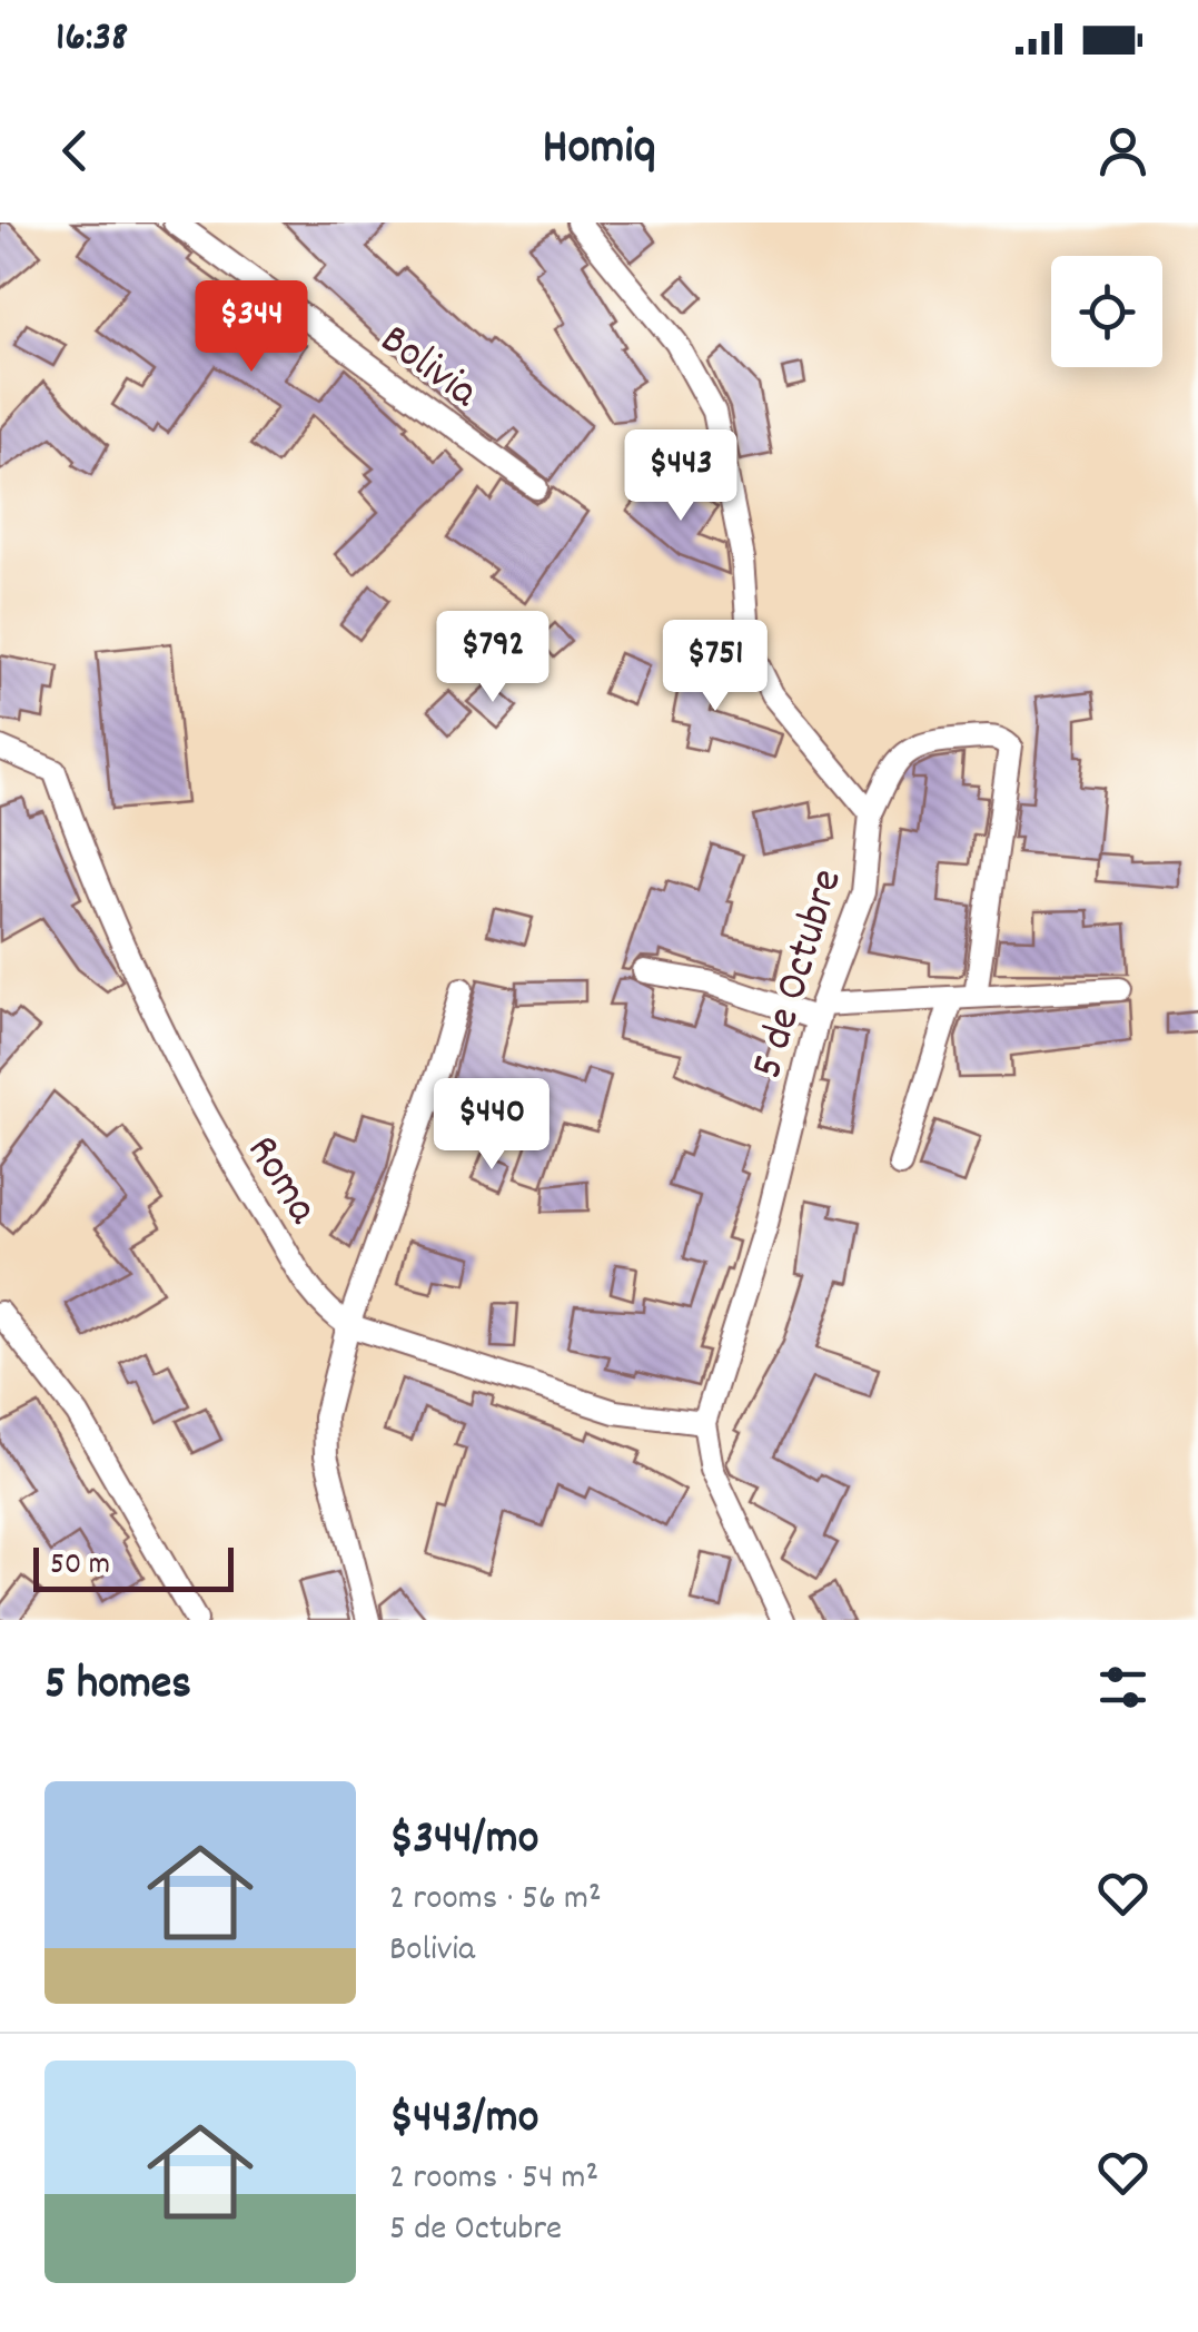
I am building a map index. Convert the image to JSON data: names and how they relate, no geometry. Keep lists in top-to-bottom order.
{
  "streets": {
    "street": ["Bolivia", "5 de Octubre", "Roma"]
  },
  "crossings": [
    ["5 de Octubre", "Roma"]
  ],
  "scale_bar": "50 m",
  "page": {
    "status": "16:38",
    "header": "Homiq",
    "price": [
      "$344",
      "$443",
      "$792",
      "$751",
      "$440"
    ],
    "scale": "50 m",
    "heading": "5 homes",
    "list": [
      {
        "name": "$344/mo",
        "note": "2 rooms · 56 m² · Bolivia"
      },
      {
        "name": "$443/mo",
        "note": "2 rooms · 54 m² · 5 de Octubre"
      }
    ]
  }
}
